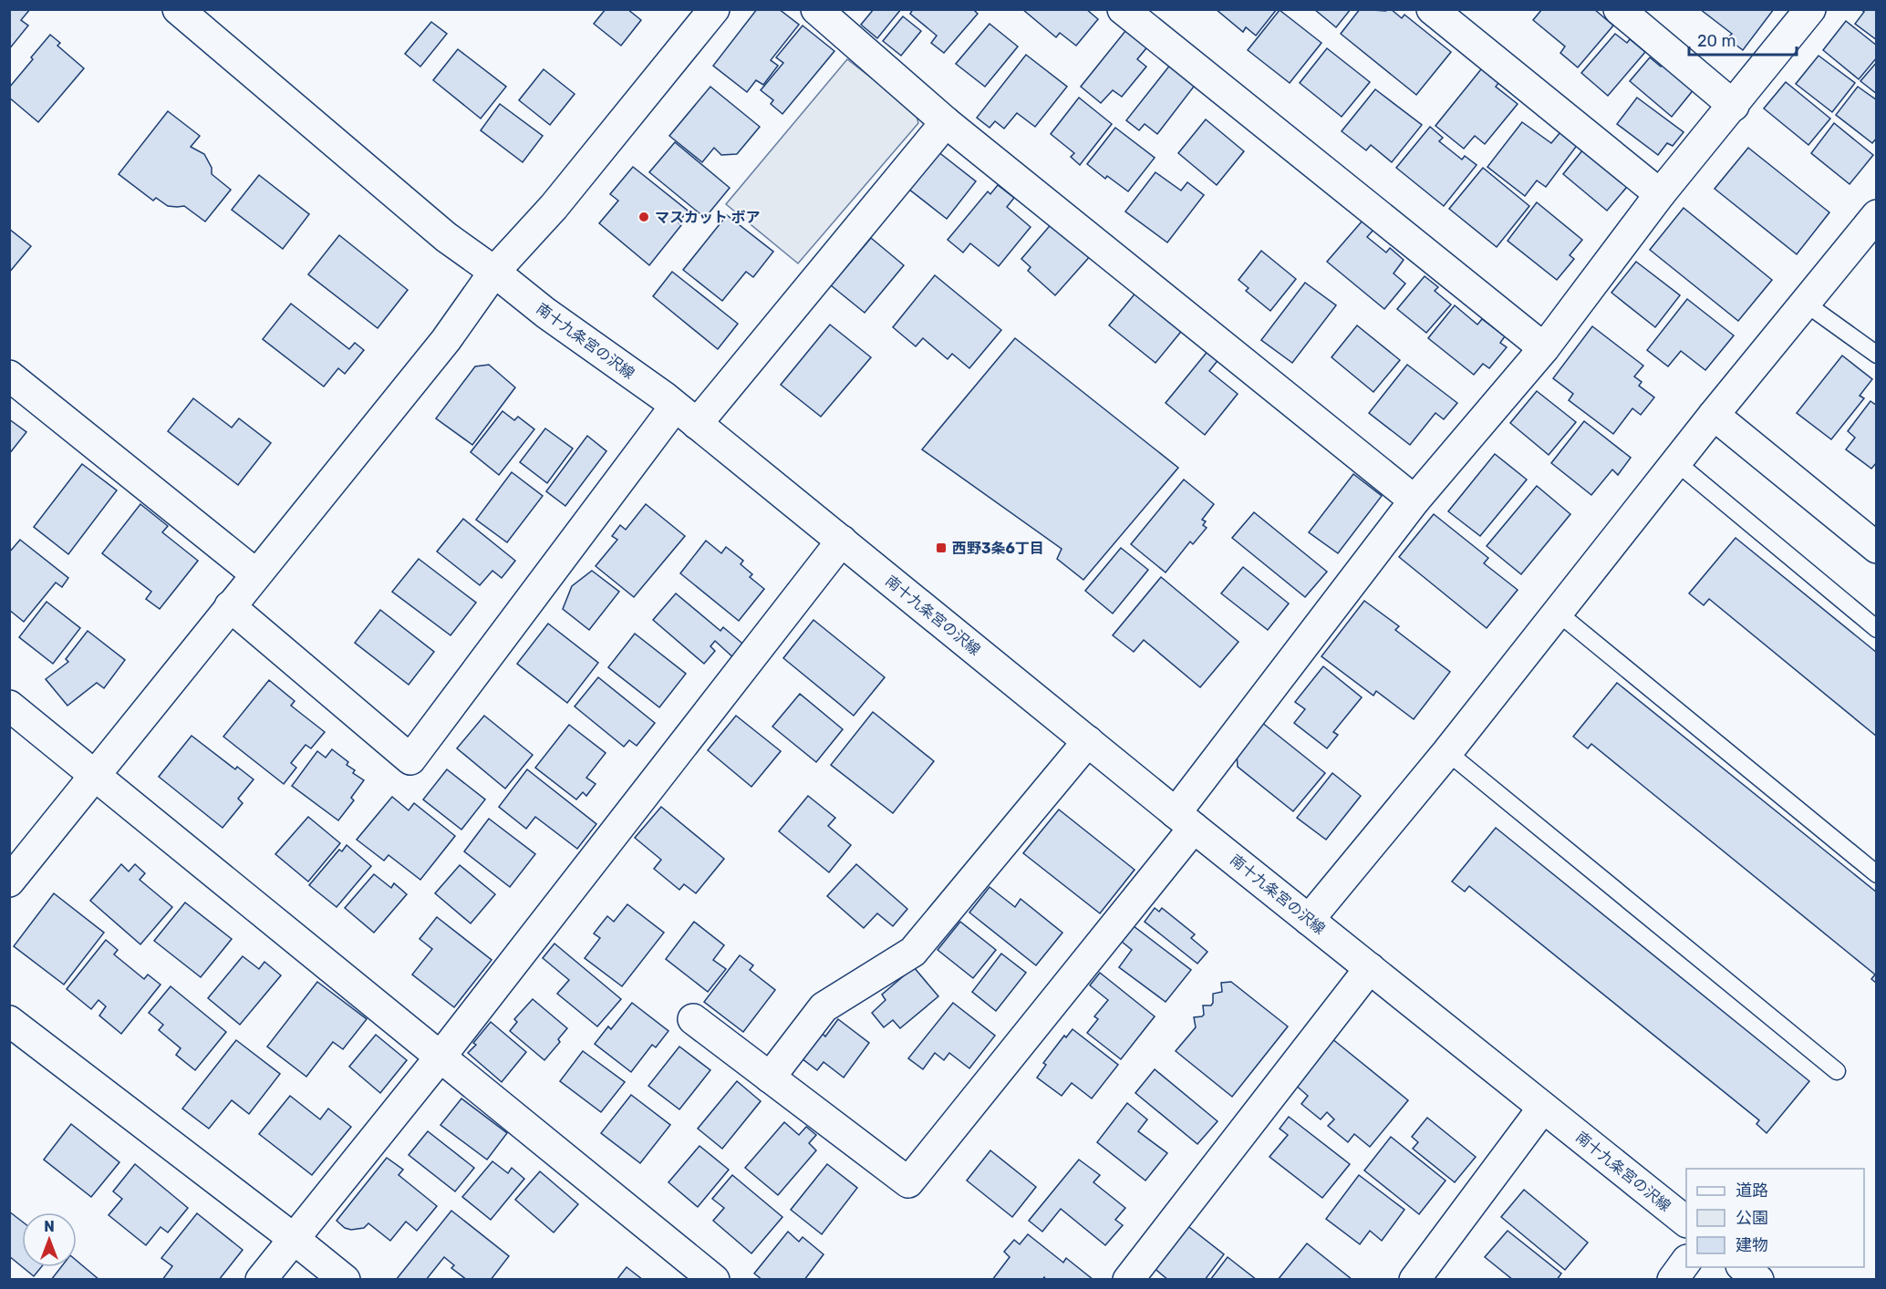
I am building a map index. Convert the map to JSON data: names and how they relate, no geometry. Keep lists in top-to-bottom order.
{
  "streets": {
    "street": ["南十九条宮の沢線"]
  },
  "places": {
    "other": ["マスカット ボア"],
    "transit": ["西野3条6丁目"]
  },
  "legend": ["道路", "公園", "建物"],
  "scale_bar": "20 m",
  "north": "top"
}
